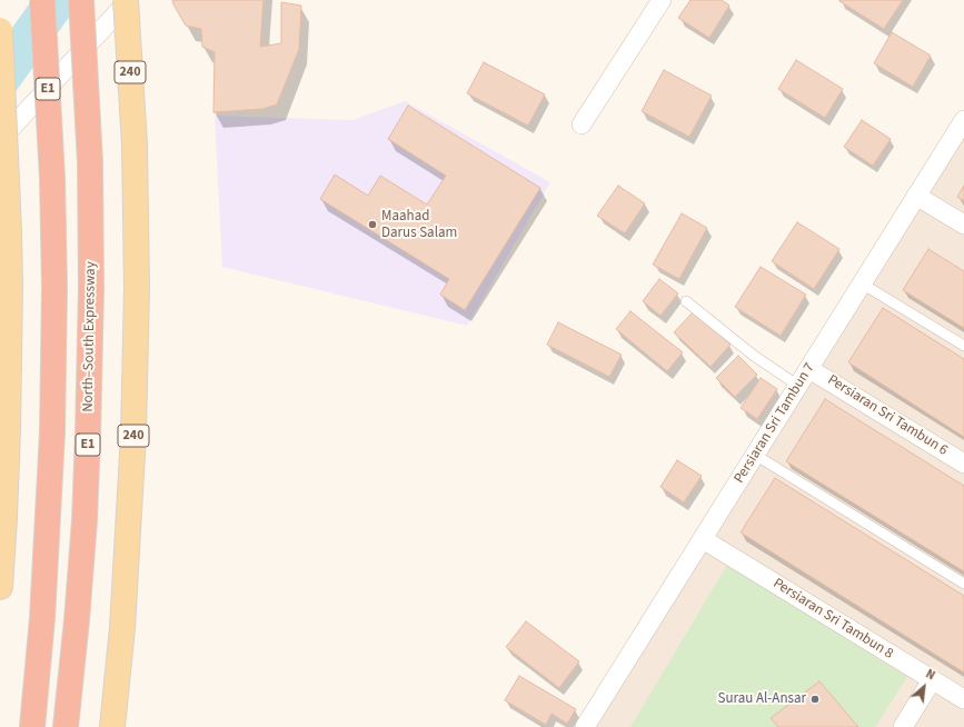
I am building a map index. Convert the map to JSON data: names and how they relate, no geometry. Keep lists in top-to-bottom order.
{
  "streets": {
    "highway": ["E1", "North–South Expressway"],
    "main road": ["240"],
    "street": ["Persiaran Sri Tambun 6", "Persiaran Sri Tambun 7", "Persiaran Sri Tambun 8"]
  },
  "crossings": [
    ["Persiaran Sri Tambun 6", "Persiaran Sri Tambun 7"],
    ["Persiaran Sri Tambun 7", "Persiaran Sri Tambun 8"]
  ],
  "places": ["Maahad Darus Salam", "Surau Al-Ansar"],
  "north": "top right"
}
